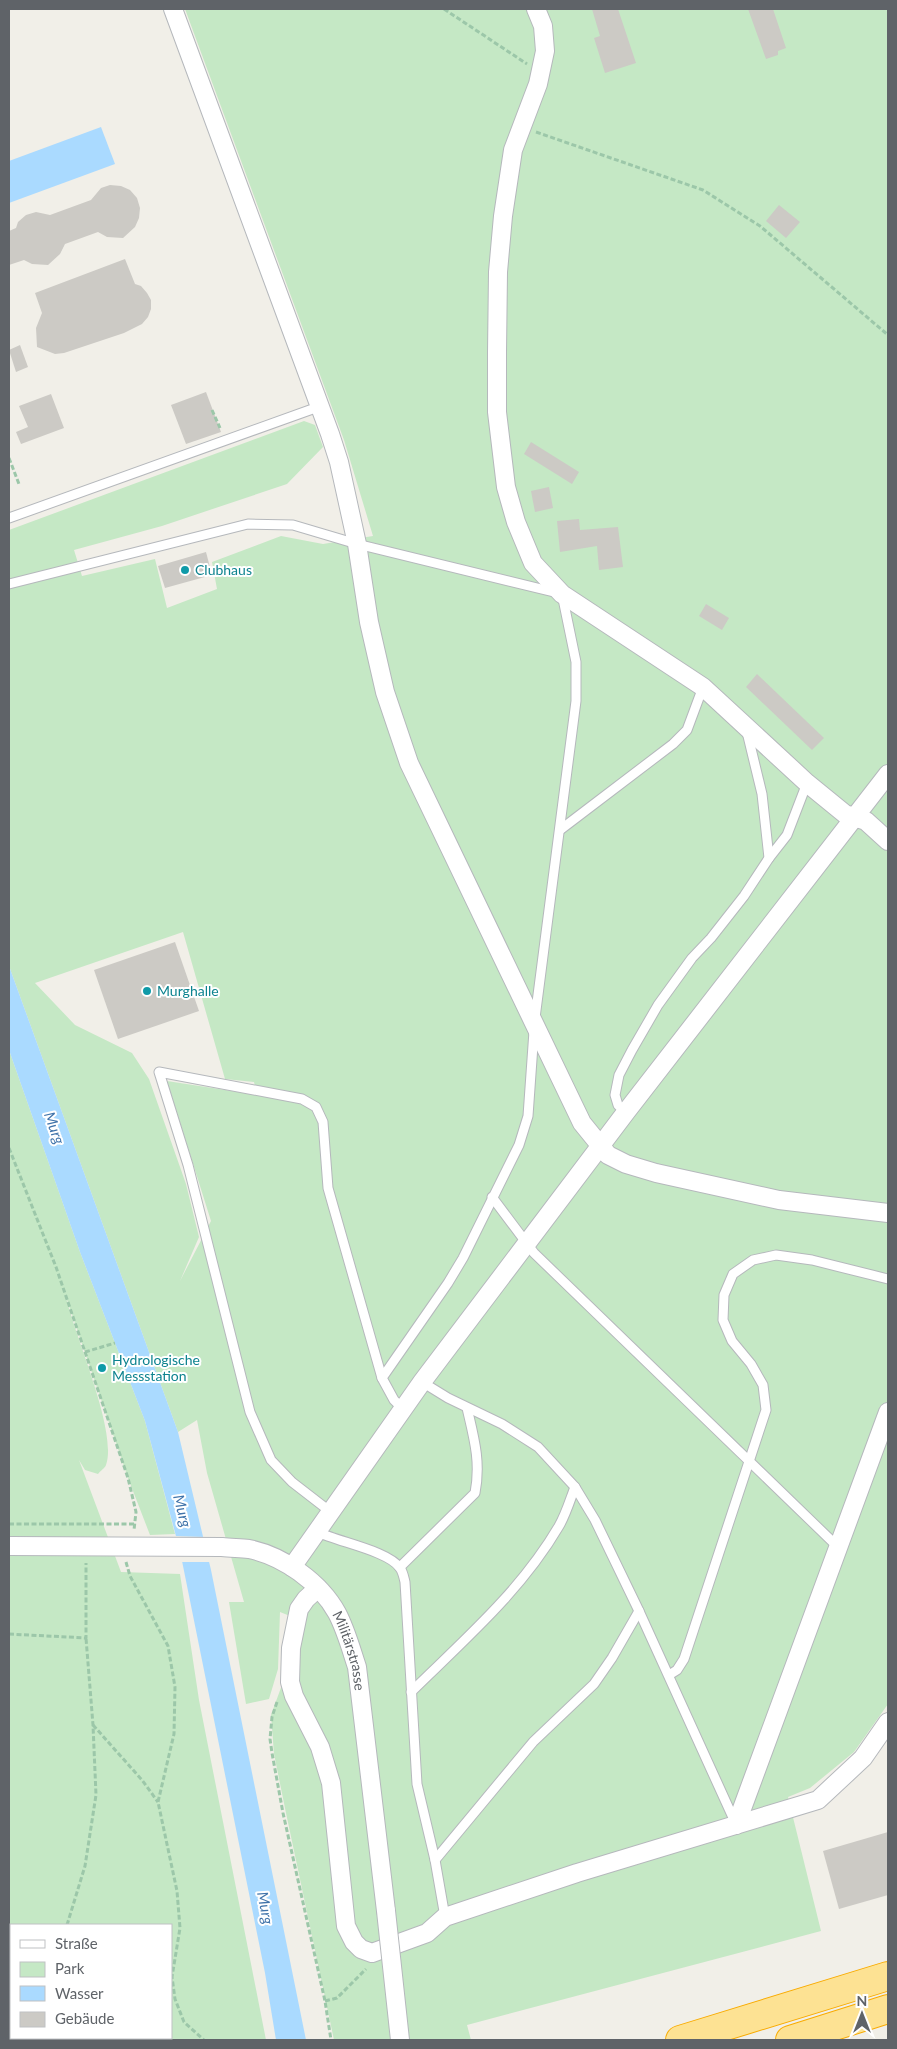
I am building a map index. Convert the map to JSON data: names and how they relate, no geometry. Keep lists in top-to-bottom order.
{
  "streets": {
    "street": ["Militärstrasse"]
  },
  "water": ["Murg"],
  "places": ["Clubhaus", "Murghalle", "Hydrologische Messstation"],
  "legend": [
    "Straße",
    "Park",
    "Wasser",
    "Gebäude"
  ],
  "north": "top"
}
